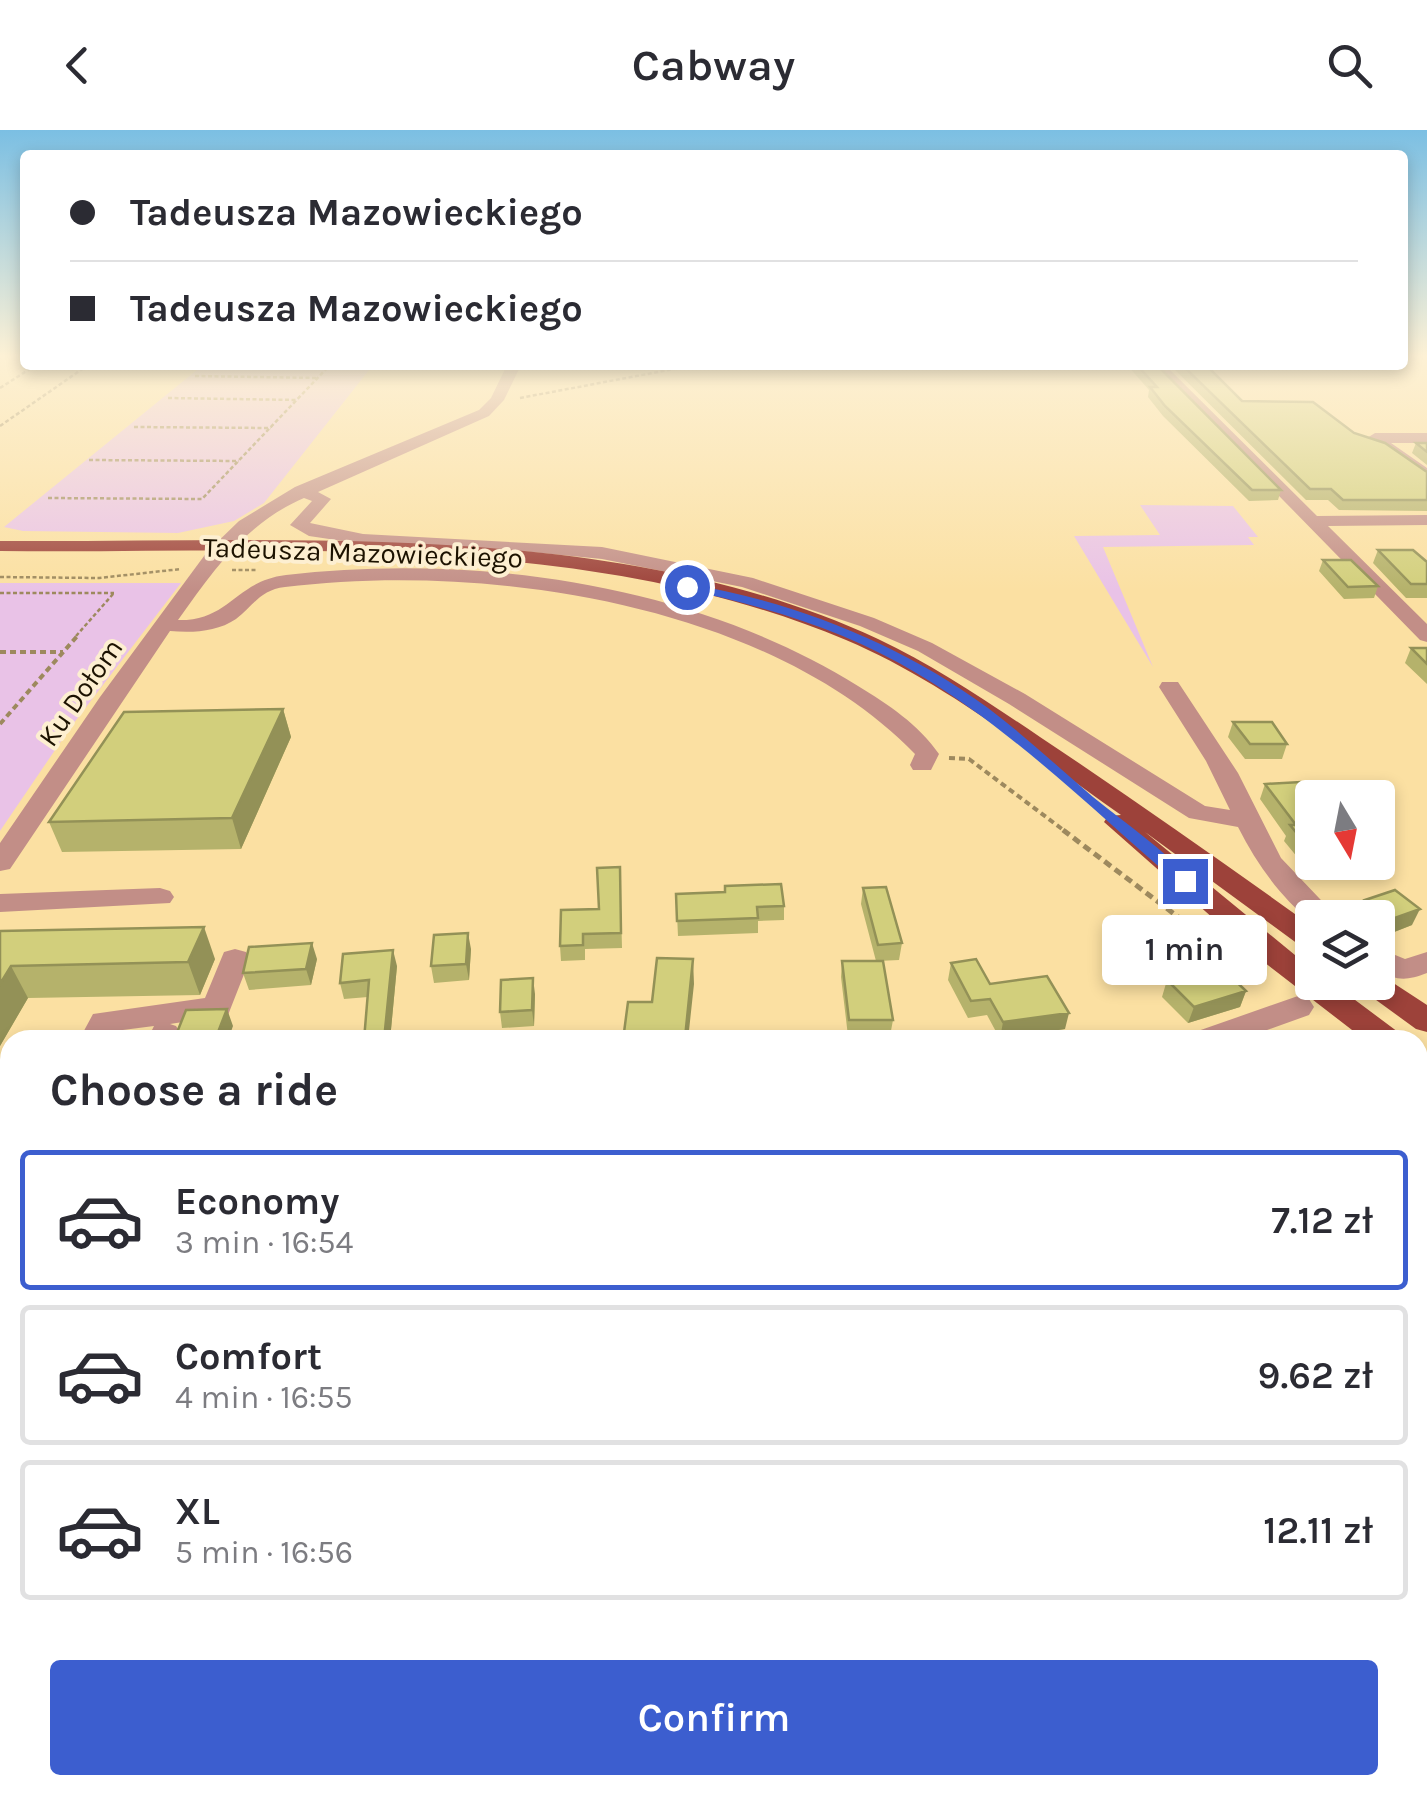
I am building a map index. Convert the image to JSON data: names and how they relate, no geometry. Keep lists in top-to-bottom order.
{
  "streets": {
    "main road": ["Tadeusza Mazowieckiego"],
    "street": ["Ku Dołom"]
  },
  "crossings": [
    ["Tadeusza Mazowieckiego", "Ku Dołom"]
  ],
  "north": "bottom",
  "page": {
    "header": "Cabway",
    "banner": ["Tadeusza Mazowieckiego", "Tadeusza Mazowieckiego"],
    "bubble": "1 min",
    "heading": "Choose a ride",
    "list": [
      {
        "name": "Economy",
        "note": "3 min · 16:54",
        "value": "7.12 zł"
      },
      {
        "name": "Comfort",
        "note": "4 min · 16:55",
        "value": "9.62 zł"
      },
      {
        "name": "XL",
        "note": "5 min · 16:56",
        "value": "12.11 zł"
      }
    ],
    "buttons": "Confirm"
  }
}
